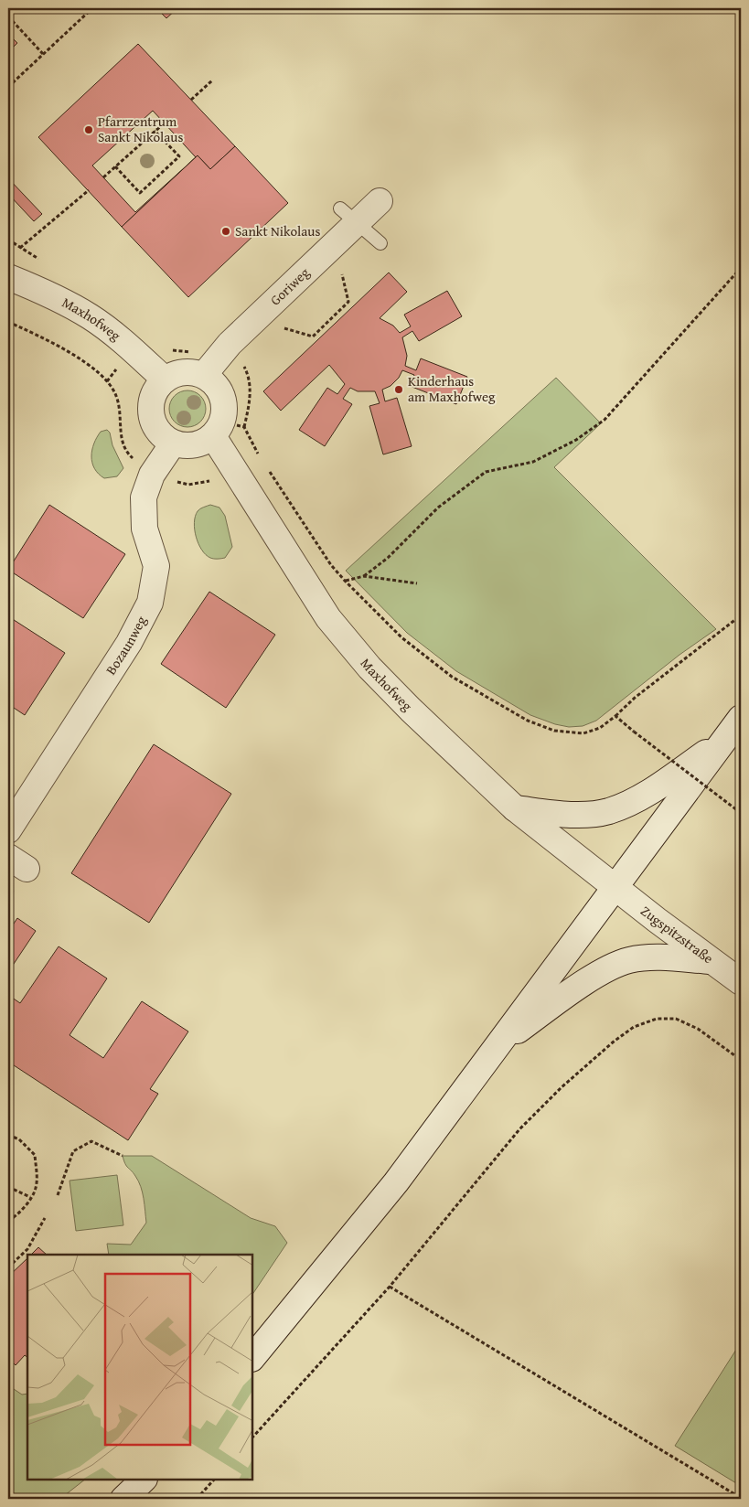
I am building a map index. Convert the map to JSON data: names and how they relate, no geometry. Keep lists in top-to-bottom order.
{
  "streets": {
    "street": [
      "Goriweg",
      "Maxhofweg",
      "Bozaunweg",
      "Zugspitzstraße"
    ]
  },
  "crossings": [
    ["Goriweg", "Maxhofweg"],
    ["Goriweg", "Bozaunweg"],
    ["Maxhofweg", "Bozaunweg"],
    ["Maxhofweg", "Zugspitzstraße"]
  ],
  "places": ["Pfarrzentrum Sankt Nikolaus", "Sankt Nikolaus", "Kinderhaus am Maxhofweg"]
}
